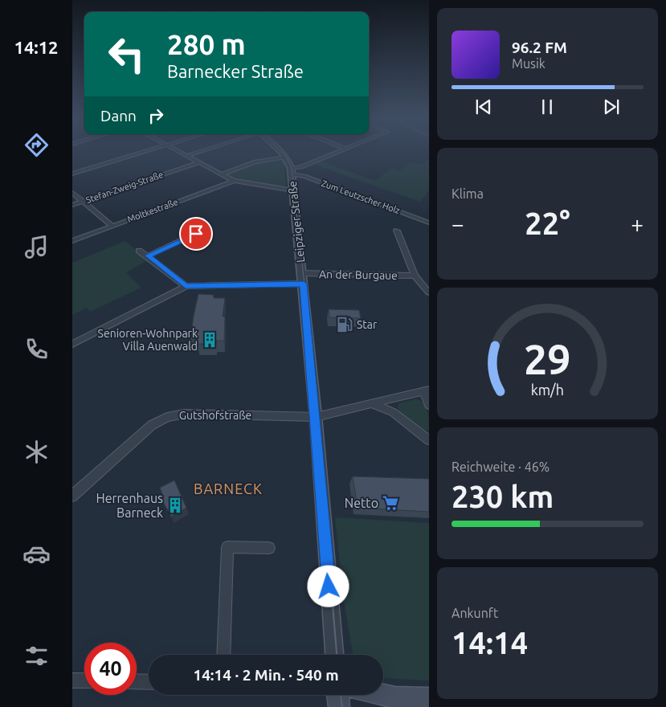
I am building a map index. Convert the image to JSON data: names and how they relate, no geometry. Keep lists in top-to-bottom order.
{
  "streets": {
    "street": [
      "Stefan-Zweig-Straße",
      "Zum Leutzscher Holz",
      "Moltkestraße",
      "Leipziger Straße",
      "An der Burgaue",
      "Gutshofstraße"
    ]
  },
  "crossings": [
    ["Zum Leutzscher Holz", "Leipziger Straße"],
    ["Leipziger Straße", "An der Burgaue"],
    ["Leipziger Straße", "Gutshofstraße"]
  ],
  "districts": ["BARNECK"],
  "places": {
    "fuel station": ["Star"],
    "building": ["Senioren-Wohnpark Villa Auenwald", "Herrenhaus Barneck"],
    "supermarket": ["Netto"]
  },
  "page": {
    "tabs": "14:12",
    "turn": ["280 m", "Barnecker Straße"],
    "song": ["96.2 FM", "Musik"],
    "then": "Dann",
    "tile": [
      "Klima",
      ["Reichweite · 46%", "230 km"],
      ["Ankunft", "14:14"]
    ],
    "heat": ["−", "22°", "+"],
    "limit": "40",
    "trip": "14:14 · 2 Min. · 540 m",
    "gauge": ["29", "km/h"]
  }
}
